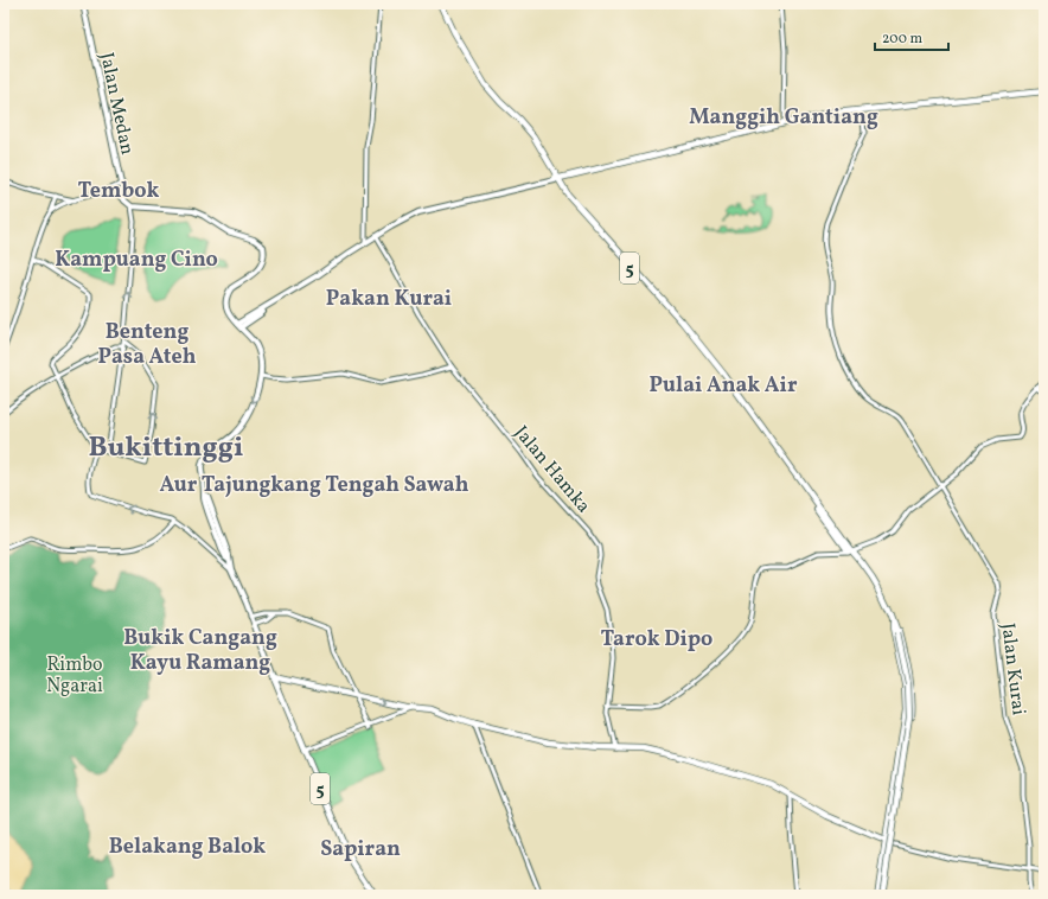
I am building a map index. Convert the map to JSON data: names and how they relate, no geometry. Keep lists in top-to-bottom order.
{
  "streets": {
    "highway": ["5"],
    "main road": ["Jalan Medan"],
    "street": ["Jalan Hamka", "Jalan Kurai"]
  },
  "districts": [
    "Manggih Gantiang",
    "Tembok",
    "Kampuang Cino",
    "Pakan Kurai",
    "Benteng Pasa Ateh",
    "Pulai Anak Air",
    "Bukittinggi",
    "Aur Tajungkang Tengah Sawah",
    "Bukik Cangang Kayu Ramang",
    "Tarok Dipo",
    "Belakang Balok",
    "Sapiran"
  ],
  "parks": ["Rimbo Ngarai"],
  "scale_bar": "200 m"
}
